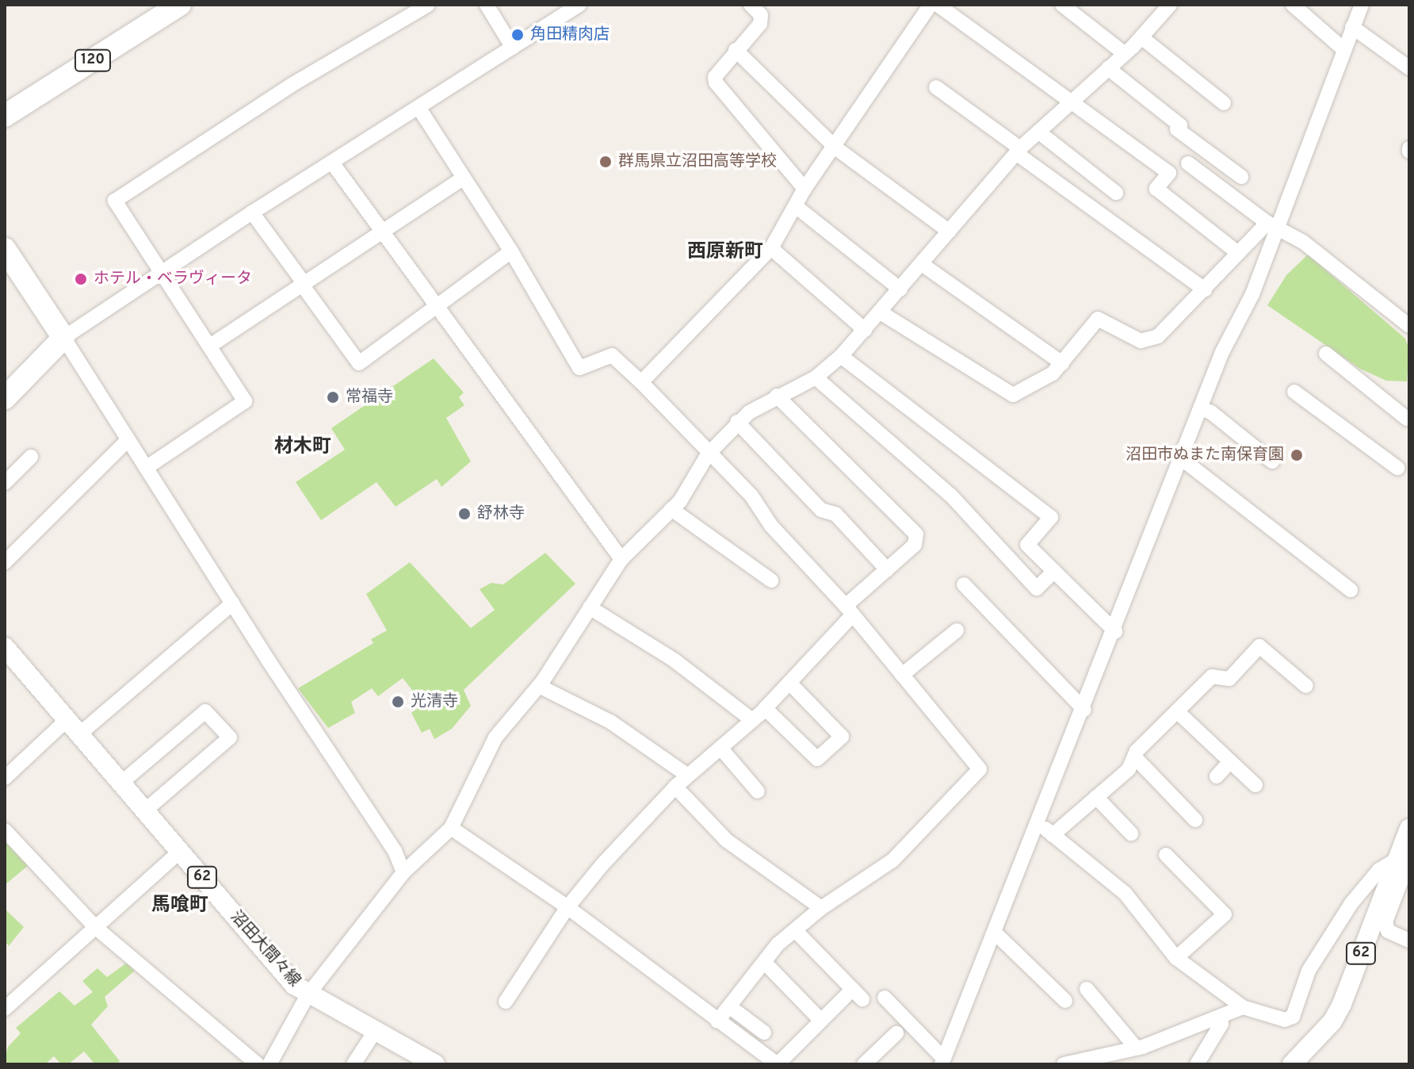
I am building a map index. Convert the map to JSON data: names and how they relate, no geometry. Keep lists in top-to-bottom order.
{
  "streets": {
    "highway": ["120"],
    "main road": ["62", "沼田大間々線"]
  },
  "districts": ["西原新町", "材木町", "馬喰町"],
  "places": [
    "角田精肉店",
    "群馬県立沼田高等学校",
    "ホテル・ベラヴィータ",
    "常福寺",
    "沼田市ぬまた南保育園",
    "舒林寺",
    "光清寺"
  ]
}
